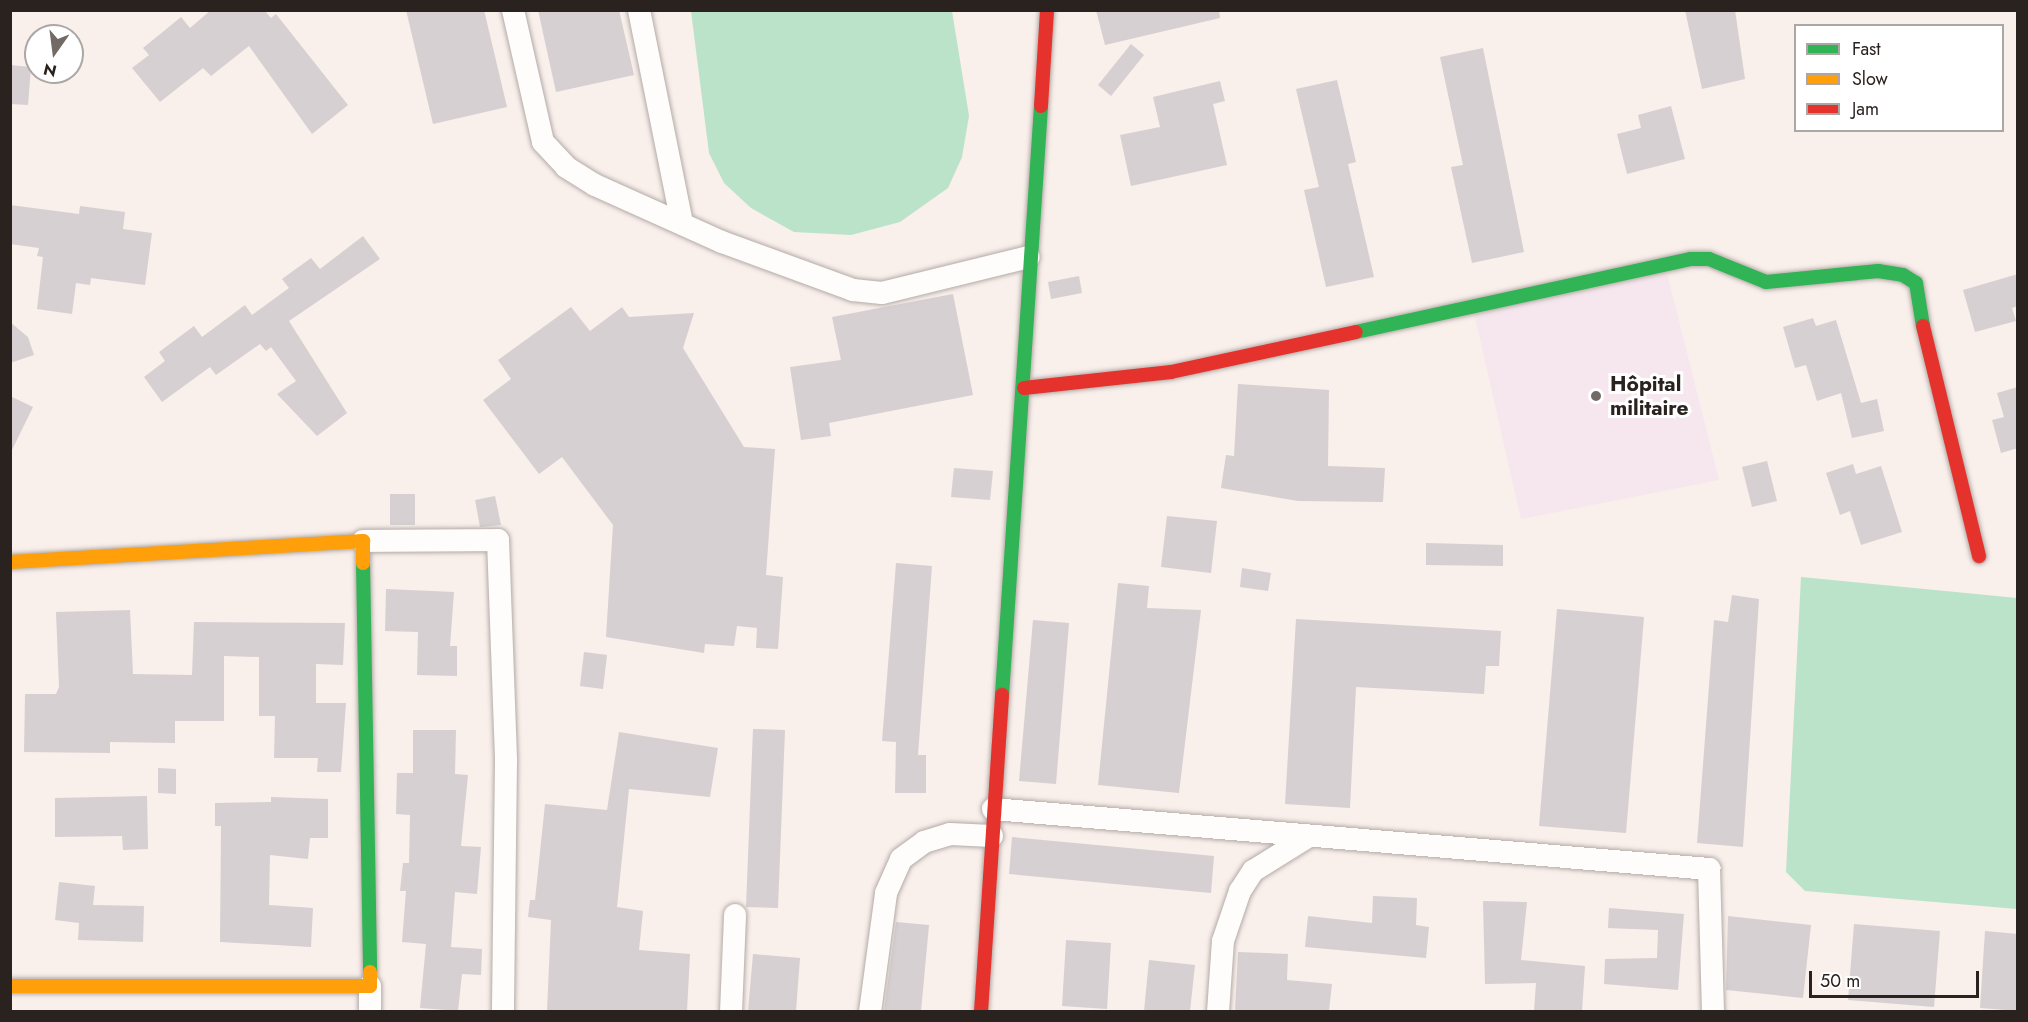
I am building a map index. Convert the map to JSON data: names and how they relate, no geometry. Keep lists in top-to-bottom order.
{
  "places": ["Hôpital militaire"],
  "legend": ["Fast", "Slow", "Jam"],
  "scale_bar": "50 m",
  "north": "bottom"
}
